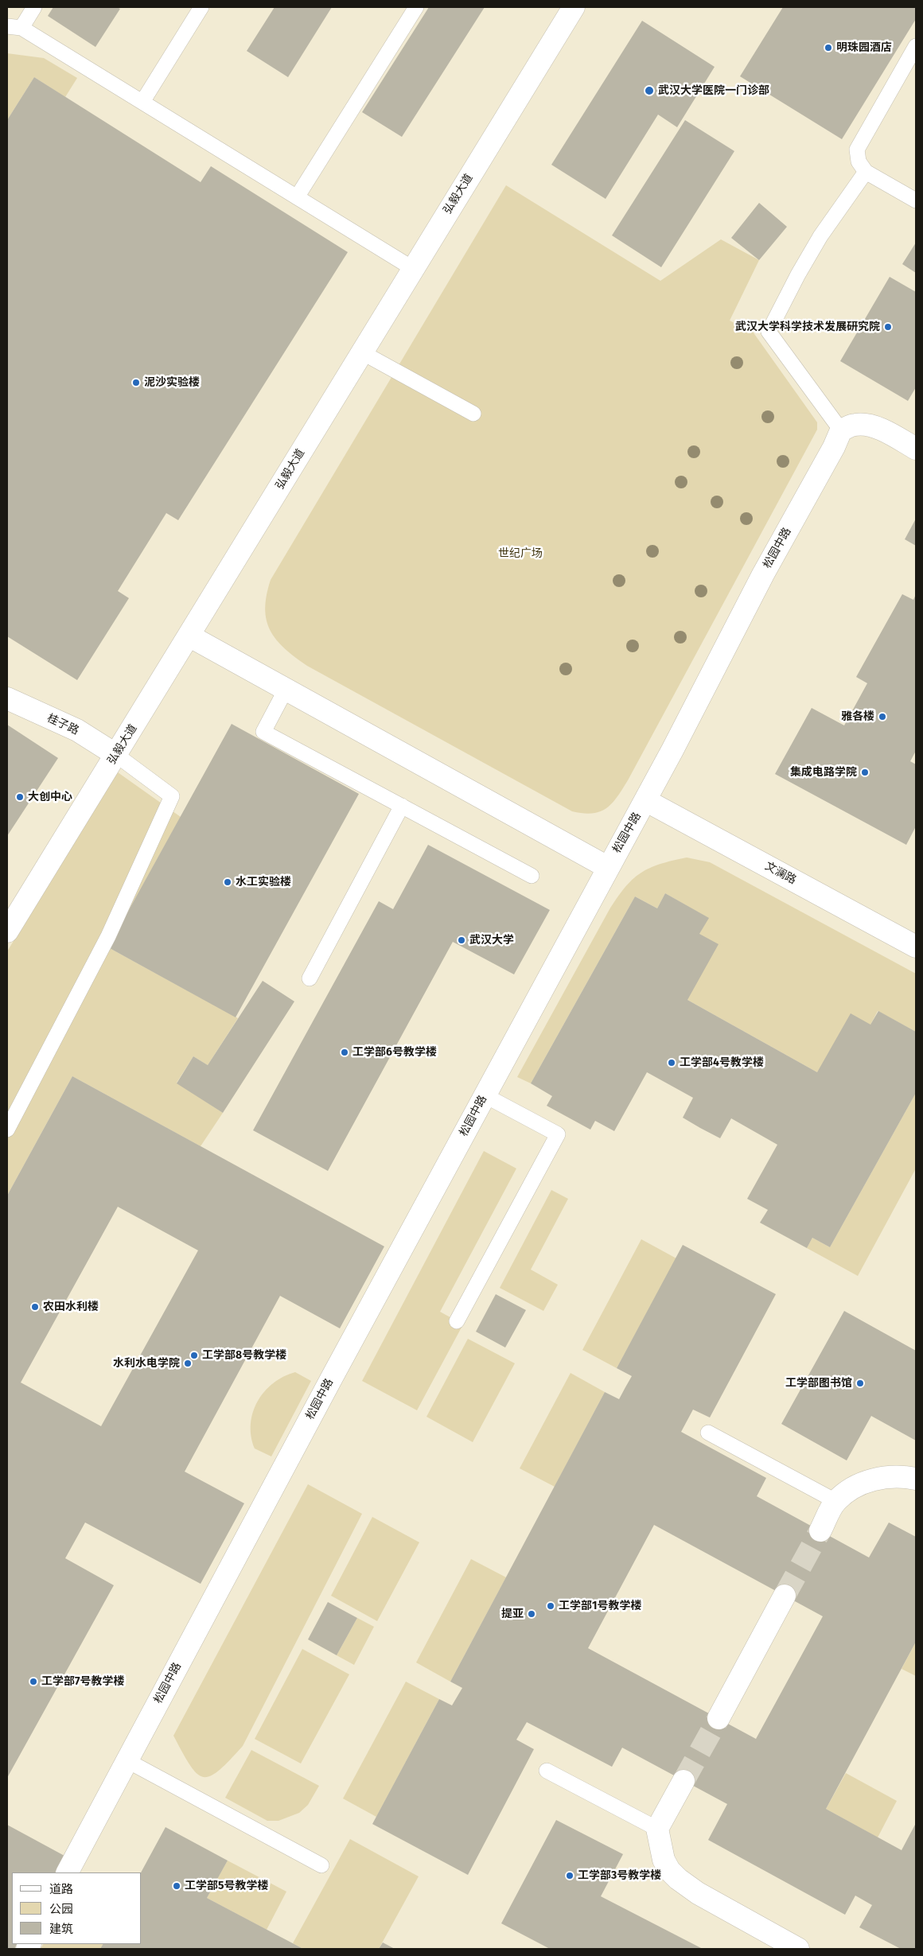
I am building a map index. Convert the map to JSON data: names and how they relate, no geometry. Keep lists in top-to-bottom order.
{
  "streets": {
    "street": [
      "弘毅大道",
      "松园中路",
      "桂子路",
      "文澜路"
    ]
  },
  "crossings": [
    ["弘毅大道", "桂子路"],
    ["松园中路", "文澜路"]
  ],
  "parks": ["世纪广场"],
  "places": [
    "明珠园酒店",
    "武汉大学医院一门诊部",
    "武汉大学科学技术发展研究院",
    "泥沙实验楼",
    "雅各楼",
    "集成电路学院",
    "大创中心",
    "水工实验楼",
    "武汉大学",
    "工学部6号教学楼",
    "工学部4号教学楼",
    "农田水利楼",
    "工学部8号教学楼",
    "水利水电学院",
    "工学部图书馆",
    "工学部1号教学楼",
    "提亚",
    "工学部7号教学楼",
    "工学部3号教学楼",
    "工学部5号教学楼"
  ],
  "legend": ["道路", "公园", "建筑"]
}
